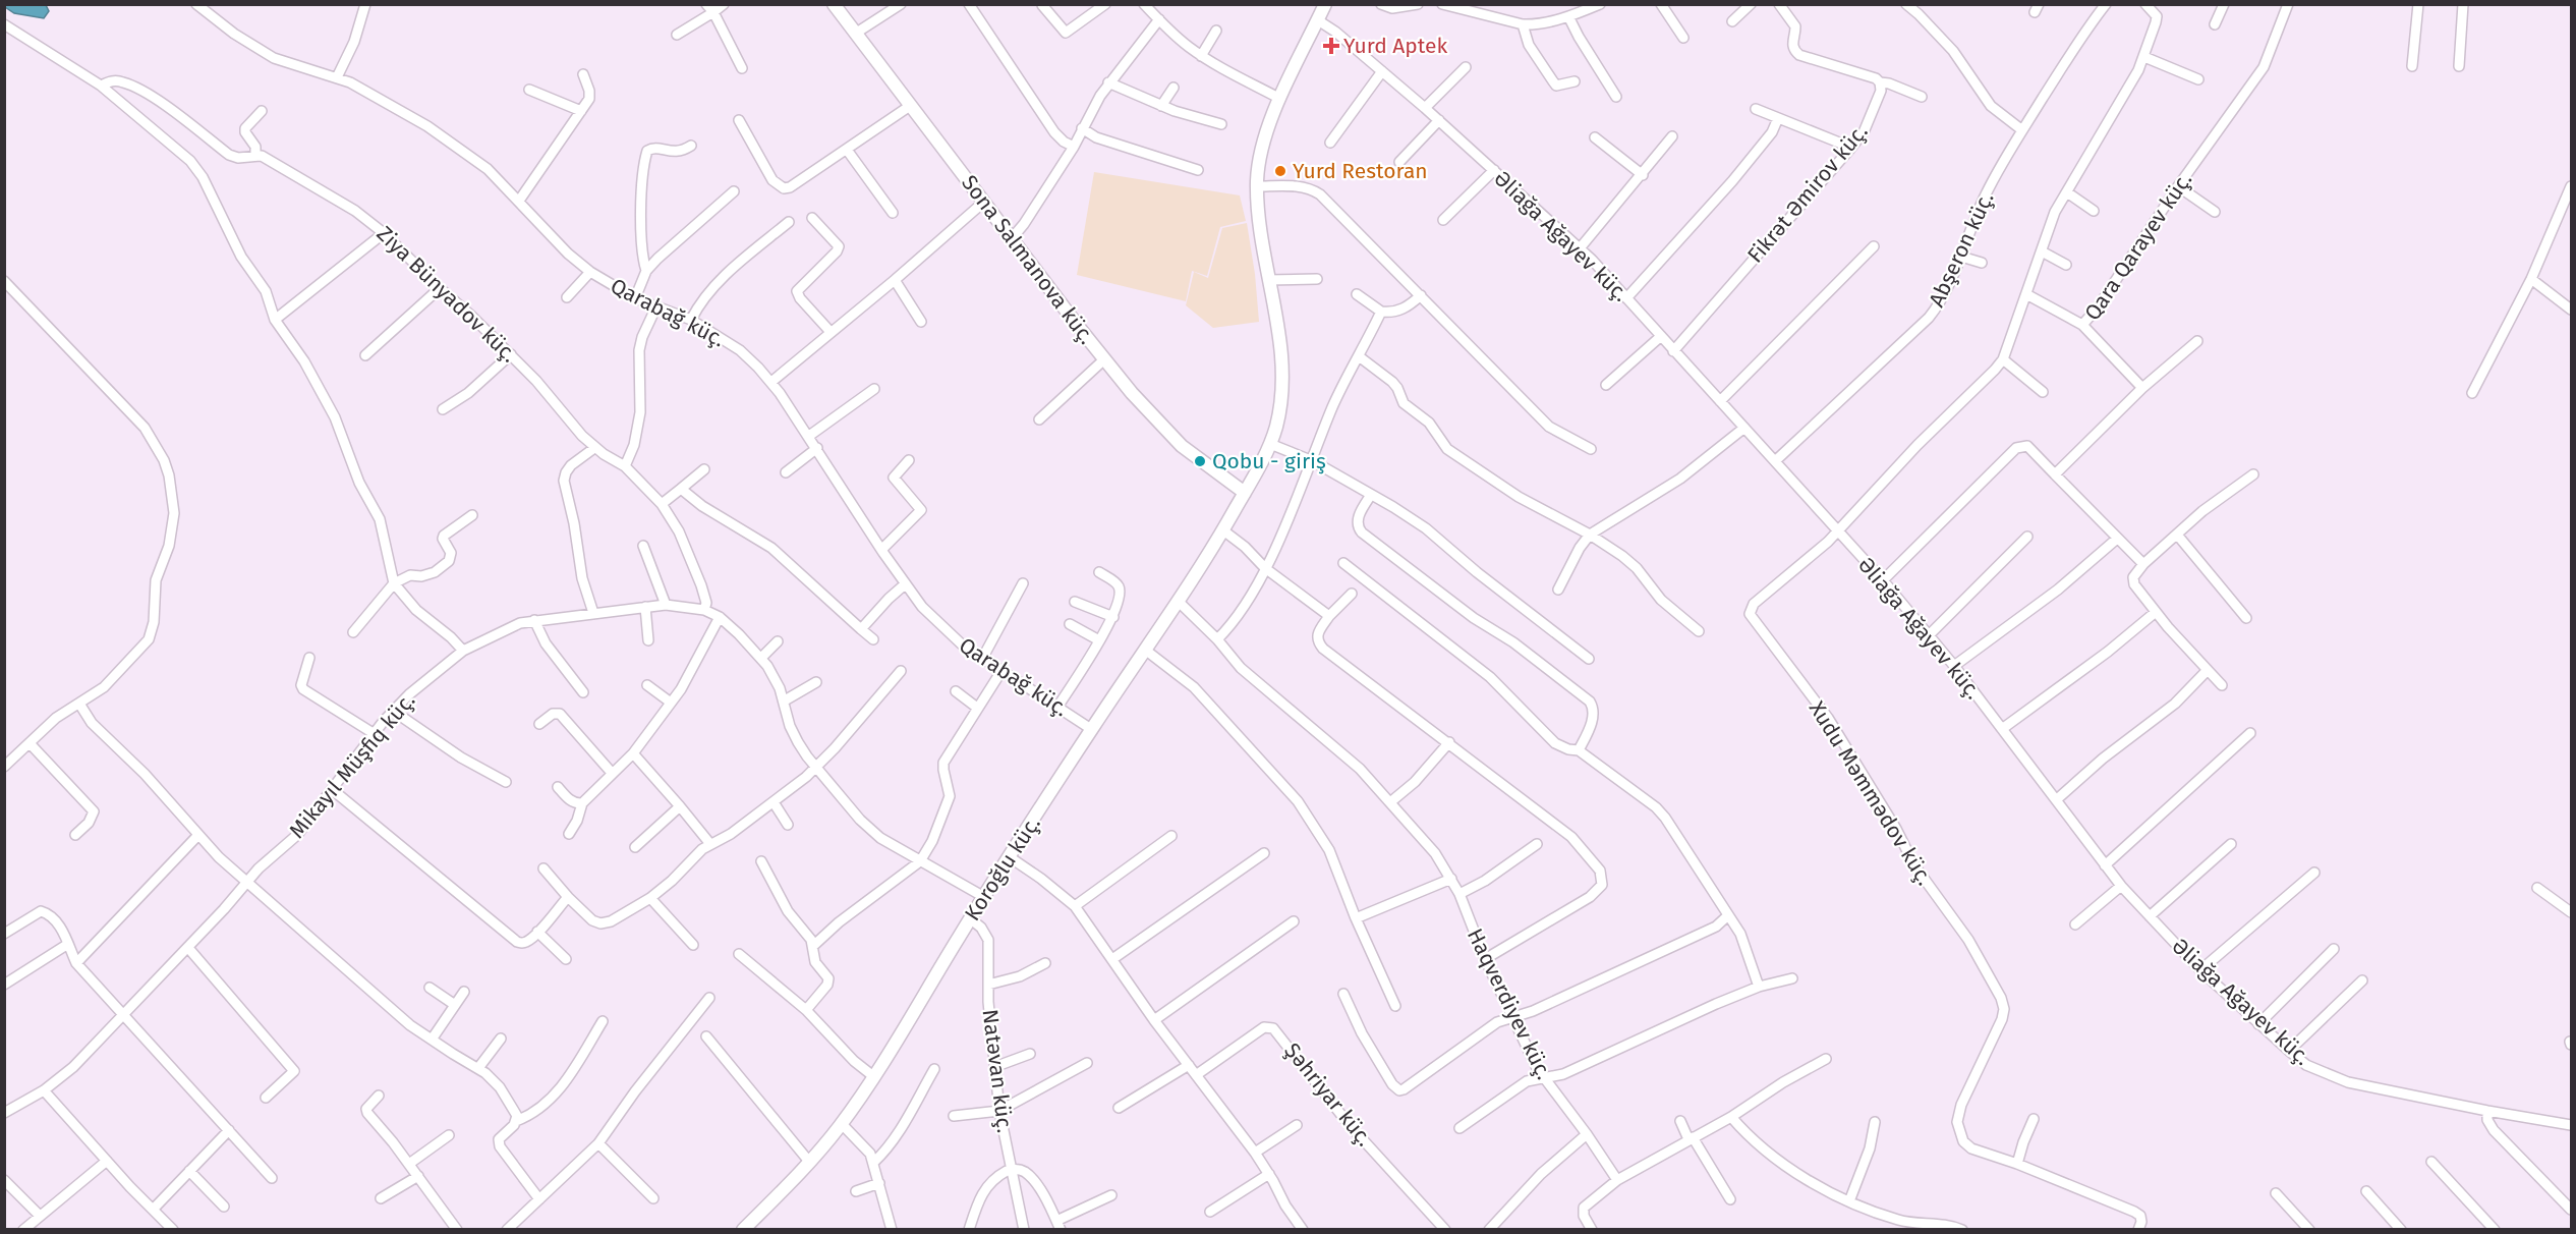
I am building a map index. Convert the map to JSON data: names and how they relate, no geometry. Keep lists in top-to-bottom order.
{
  "streets": {
    "street": [
      "Fikrət Əmirov küç.",
      "Əliağa Ağayev küç.",
      "Qara Qarayev küç.",
      "Abşeron küç.",
      "Sona Salmanova küç.",
      "Ziya Bünyadov küç.",
      "Qarabağ küç.",
      "Mikayıl Müşfiq küç.",
      "Xudu Məmmədov küç.",
      "Koroğlu küç.",
      "Haqverdiyev küç.",
      "Natəvan küç.",
      "Şəhriyar küç."
    ]
  },
  "crossings": [
    ["Fikrət Əmirov küç.", "Əliağa Ağayev küç."],
    ["Əliağa Ağayev küç.", "Abşeron küç."],
    ["Əliağa Ağayev küç.", "Xudu Məmmədov küç."],
    ["Əliağa Ağayev küç.", "Koroğlu küç."],
    ["Sona Salmanova küç.", "Koroğlu küç."],
    ["Ziya Bünyadov küç.", "Mikayıl Müşfiq küç."],
    ["Qarabağ küç.", "Koroğlu küç."],
    ["Mikayıl Müşfiq küç.", "Koroğlu küç."],
    ["Koroğlu küç.", "Haqverdiyev küç."],
    ["Koroğlu küç.", "Natəvan küç."]
  ],
  "places": {
    "health": ["Yurd Aptek"],
    "other": ["Yurd Restoran", "Qobu - giriş"]
  }
}
